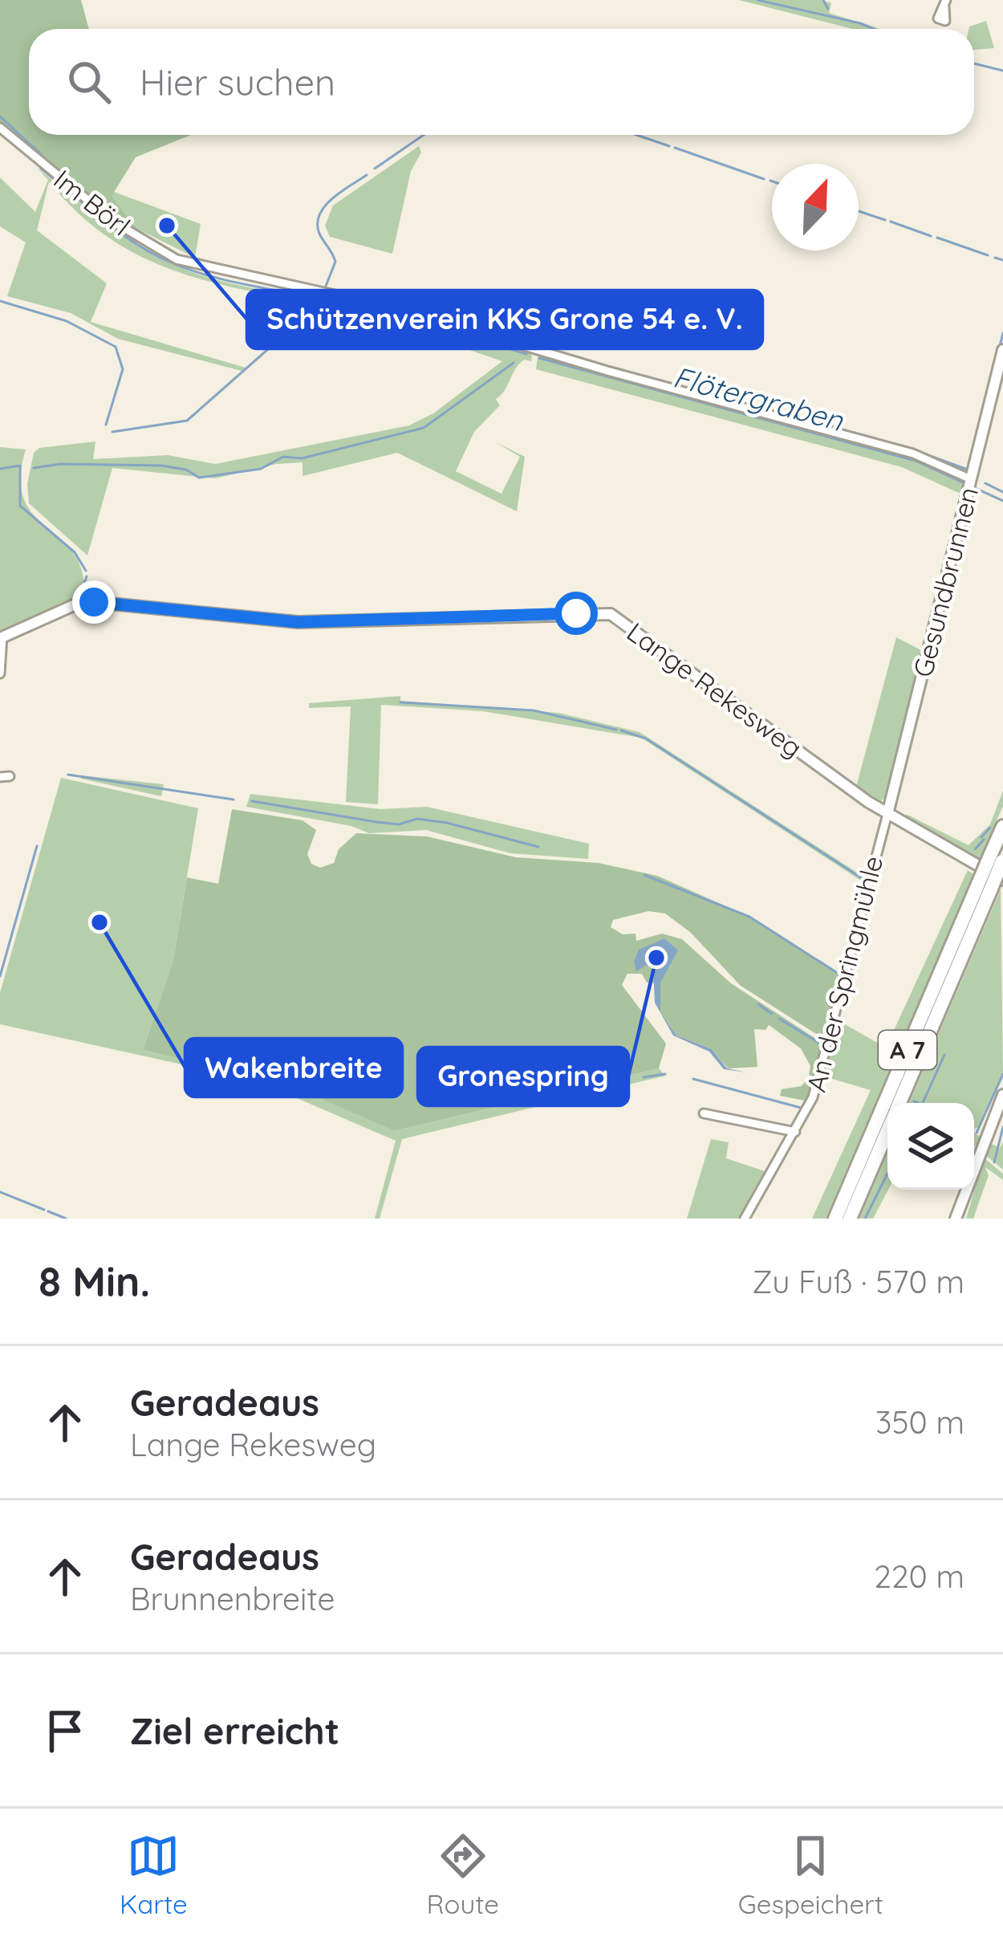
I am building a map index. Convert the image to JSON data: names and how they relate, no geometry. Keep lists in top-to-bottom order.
{
  "streets": {
    "highway": ["A 7"],
    "street": [
      "Im Börl",
      "Gesundbrunnen",
      "Lange Rekesweg",
      "An der Springmühle"
    ]
  },
  "crossings": [
    ["Im Börl", "Gesundbrunnen"],
    ["Gesundbrunnen", "Lange Rekesweg"],
    ["Gesundbrunnen", "An der Springmühle"],
    ["Lange Rekesweg", "An der Springmühle"],
    ["Lange Rekesweg", "A 7"]
  ],
  "water": ["Flötergraben"],
  "places": ["Schützenverein KKS Grone 54 e. V.", "Wakenbreite", "Gronespring"],
  "north": "top right",
  "page": {
    "search": "Hier suchen",
    "heading": ["8 Min.", "Zu Fuß · 570 m"],
    "list": [
      ["Geradeaus", "Lange Rekesweg", "350 m"],
      ["Geradeaus", "Brunnenbreite", "220 m"],
      "Ziel erreicht"
    ],
    "nav": ["Karte", "Route", "Gespeichert"]
  }
}
